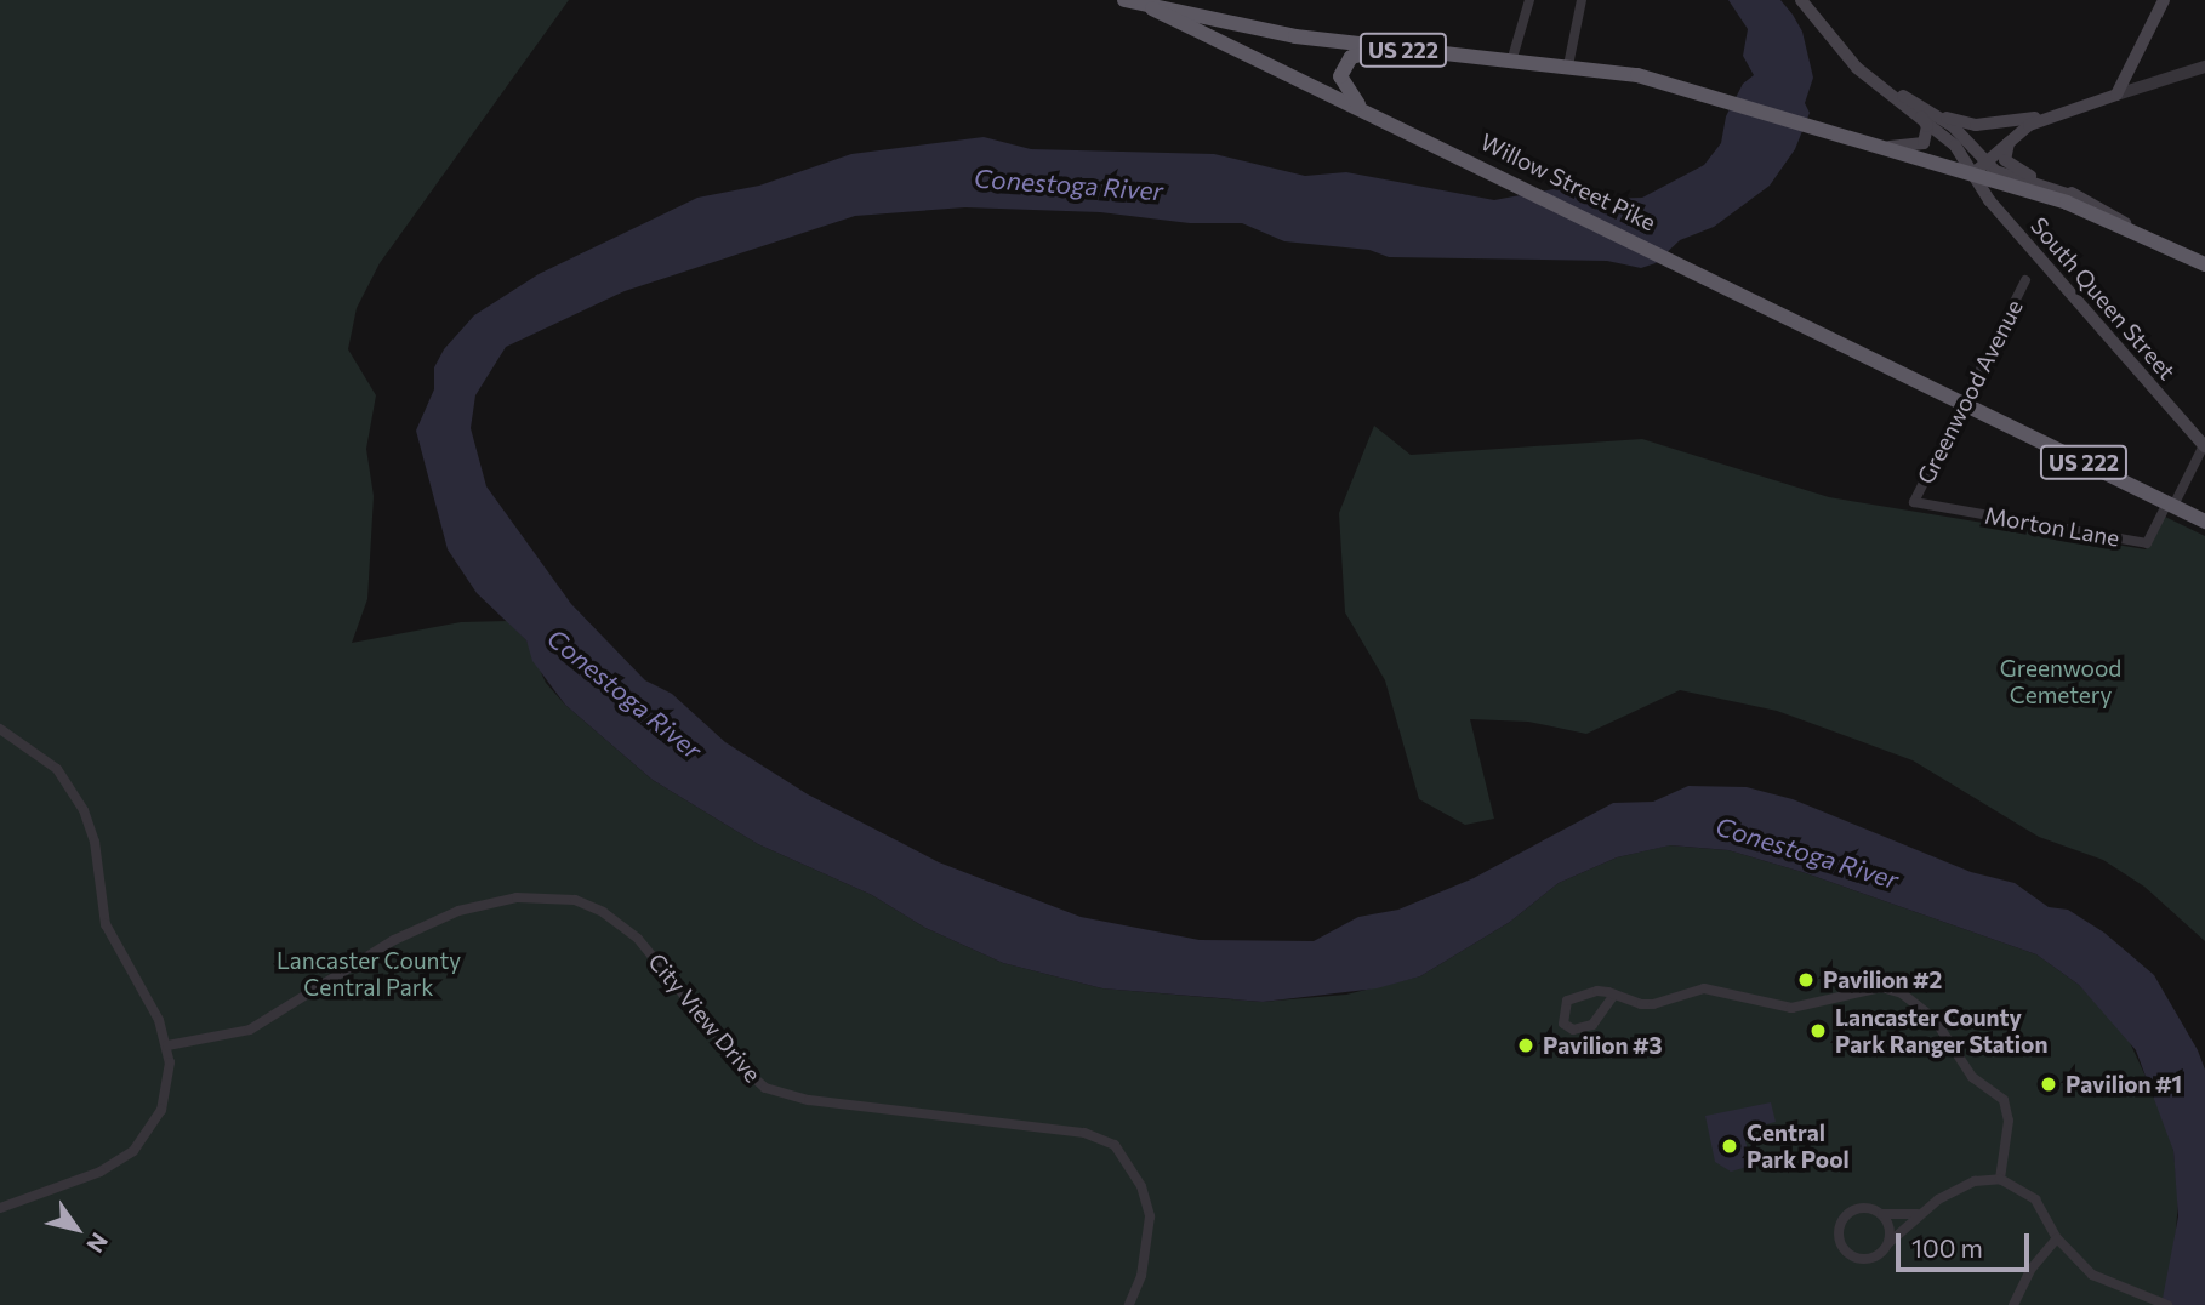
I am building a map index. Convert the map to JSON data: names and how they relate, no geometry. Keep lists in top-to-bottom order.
{
  "streets": {
    "highway": ["US 222", "Willow Street Pike"],
    "main road": ["South Queen Street"],
    "street": ["Greenwood Avenue", "Morton Lane", "City View Drive"]
  },
  "crossings": [
    ["US 222", "Willow Street Pike"],
    ["US 222", "South Queen Street"],
    ["US 222", "Greenwood Avenue"],
    ["US 222", "Morton Lane"],
    ["Willow Street Pike", "South Queen Street"],
    ["Willow Street Pike", "Greenwood Avenue"],
    ["Greenwood Avenue", "Morton Lane"]
  ],
  "water": ["Conestoga River"],
  "parks": ["Greenwood Cemetery", "Lancaster County Central Park"],
  "places": [
    "Pavilion #2",
    "Lancaster County Park Ranger Station",
    "Pavilion #3",
    "Pavilion #1",
    "Central Park Pool"
  ],
  "scale_bar": "100 m",
  "north": "bottom right"
}
